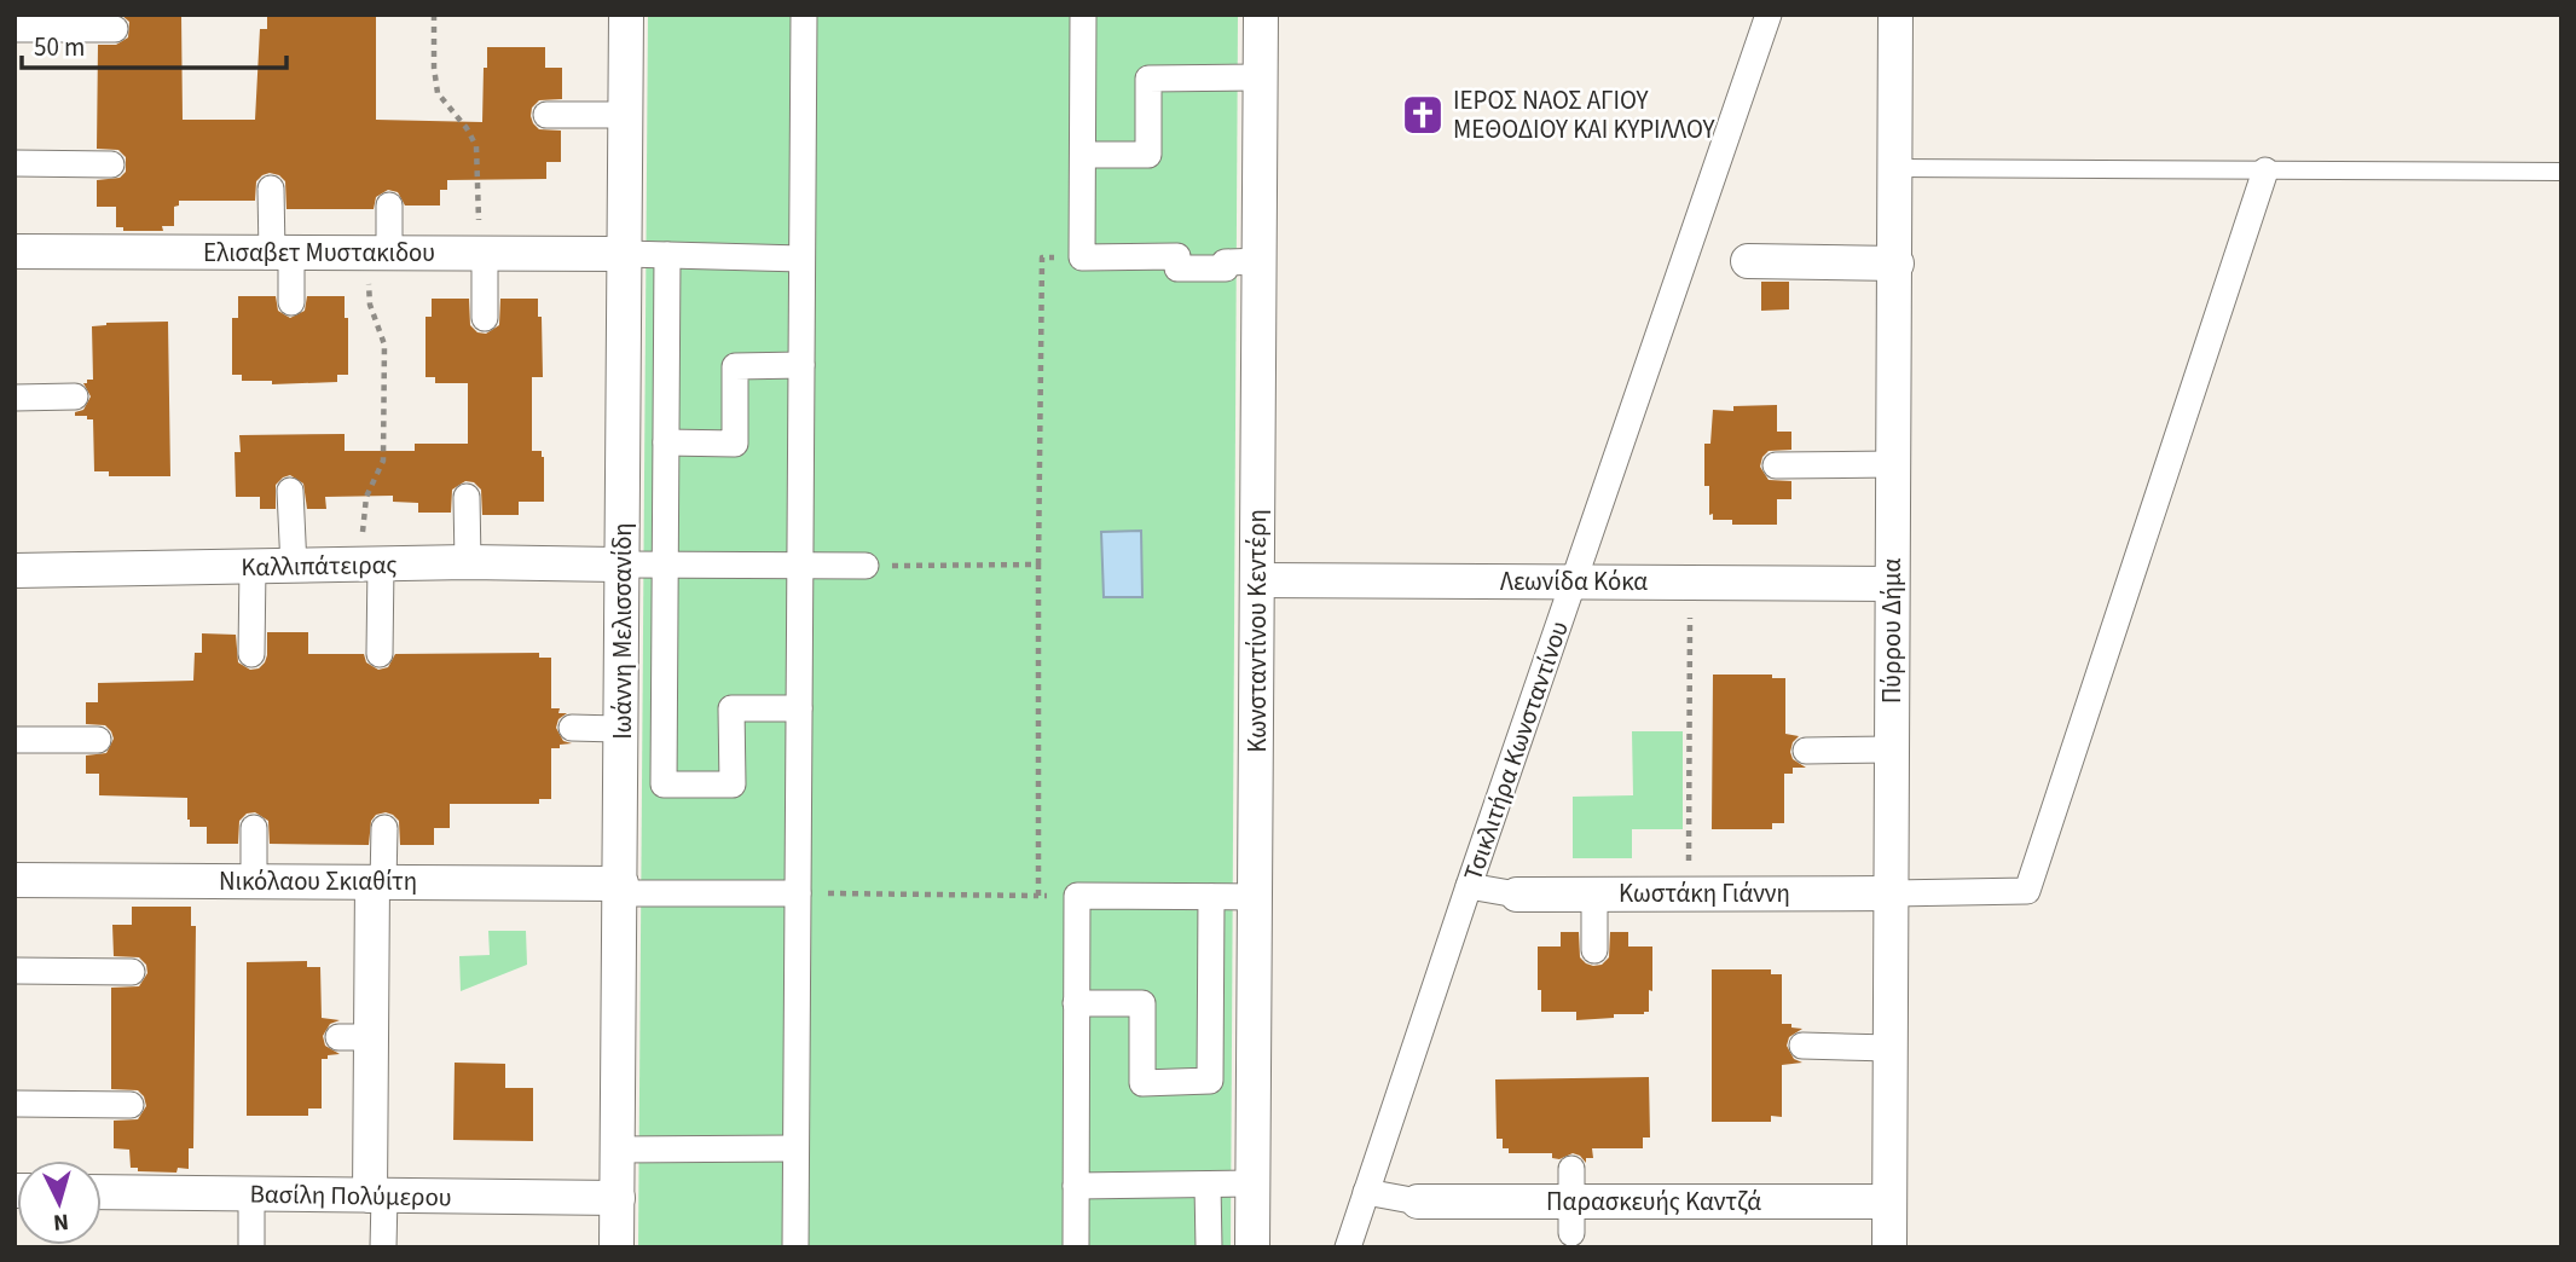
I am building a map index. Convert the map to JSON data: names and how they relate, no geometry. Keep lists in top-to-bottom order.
{
  "streets": {
    "street": [
      "Ελισαβετ Μυστακιδου",
      "Καλλιπάτειρας",
      "Λεωνίδα Κόκα",
      "Ιωάννη Μελισσανίδη",
      "Κωνσταντίνου Κεντέρη",
      "Πύρρου Δήμα",
      "Τσικλιτήρα Κωνσταντίνου",
      "Νικόλαου Σκιαθίτη",
      "Κωστάκη Γιάννη",
      "Βασίλη Πολύμερου",
      "Παρασκευής Καντζά"
    ]
  },
  "crossings": [
    ["Ελισαβετ Μυστακιδου", "Ιωάννη Μελισσανίδη"],
    ["Καλλιπάτειρας", "Ιωάννη Μελισσανίδη"],
    ["Λεωνίδα Κόκα", "Κωνσταντίνου Κεντέρη"],
    ["Λεωνίδα Κόκα", "Πύρρου Δήμα"],
    ["Λεωνίδα Κόκα", "Τσικλιτήρα Κωνσταντίνου"],
    ["Ιωάννη Μελισσανίδη", "Νικόλαου Σκιαθίτη"],
    ["Ιωάννη Μελισσανίδη", "Βασίλη Πολύμερου"],
    ["Πύρρου Δήμα", "Κωστάκη Γιάννη"],
    ["Πύρρου Δήμα", "Παρασκευής Καντζά"]
  ],
  "places": {
    "church": ["ΙΕΡΟΣ ΝΑΟΣ ΑΓΙΟΥ ΜΕΘΟΔΙΟΥ ΚΑΙ ΚΥΡΙΛΛΟΥ"]
  },
  "scale_bar": "50 m",
  "north": "bottom"
}
